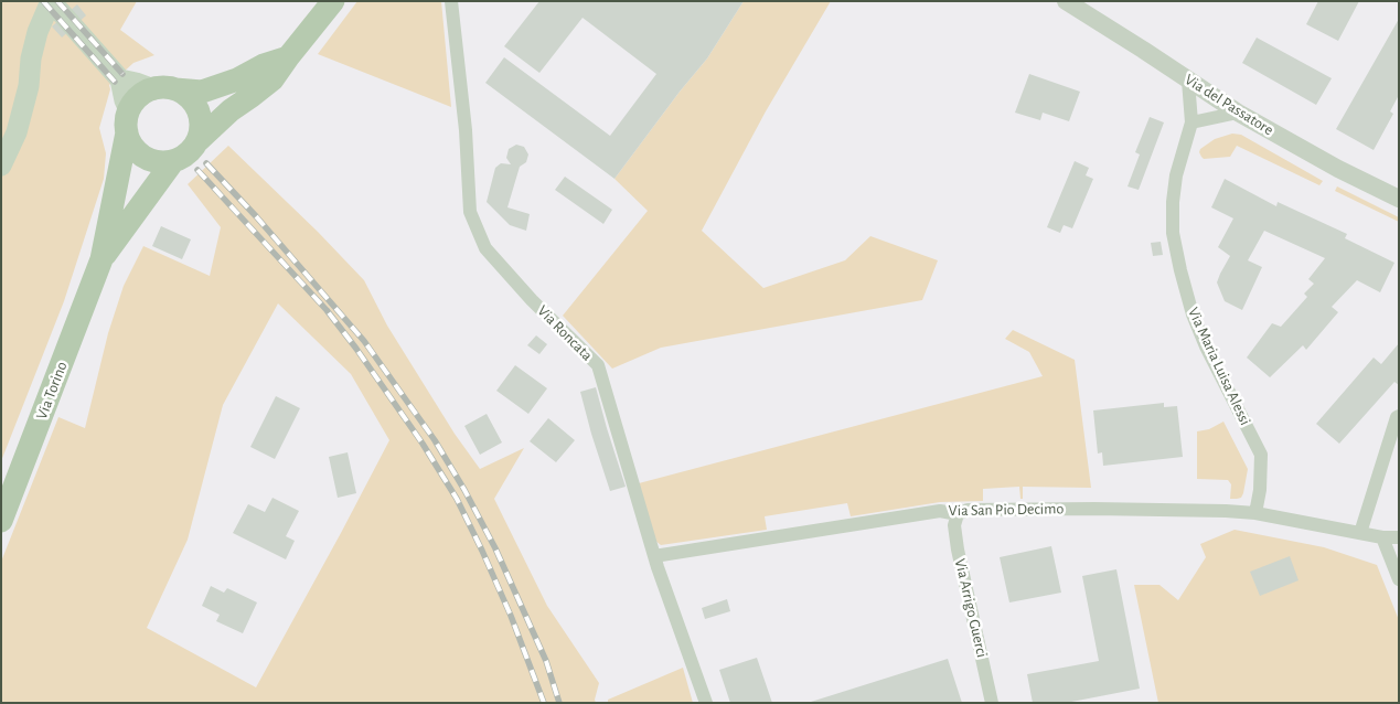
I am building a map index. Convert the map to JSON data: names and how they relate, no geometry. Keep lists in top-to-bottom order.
{
  "streets": {
    "main road": ["Via Torino"],
    "street": [
      "Via del Passatore",
      "Via Roncata",
      "Via Maria Luisa Alessi",
      "Via San Pio Decimo",
      "Via Arrigo Guerci"
    ]
  },
  "crossings": [
    ["Via del Passatore", "Via Maria Luisa Alessi"],
    ["Via Roncata", "Via San Pio Decimo"],
    ["Via Maria Luisa Alessi", "Via San Pio Decimo"],
    ["Via San Pio Decimo", "Via Arrigo Guerci"]
  ]
}
